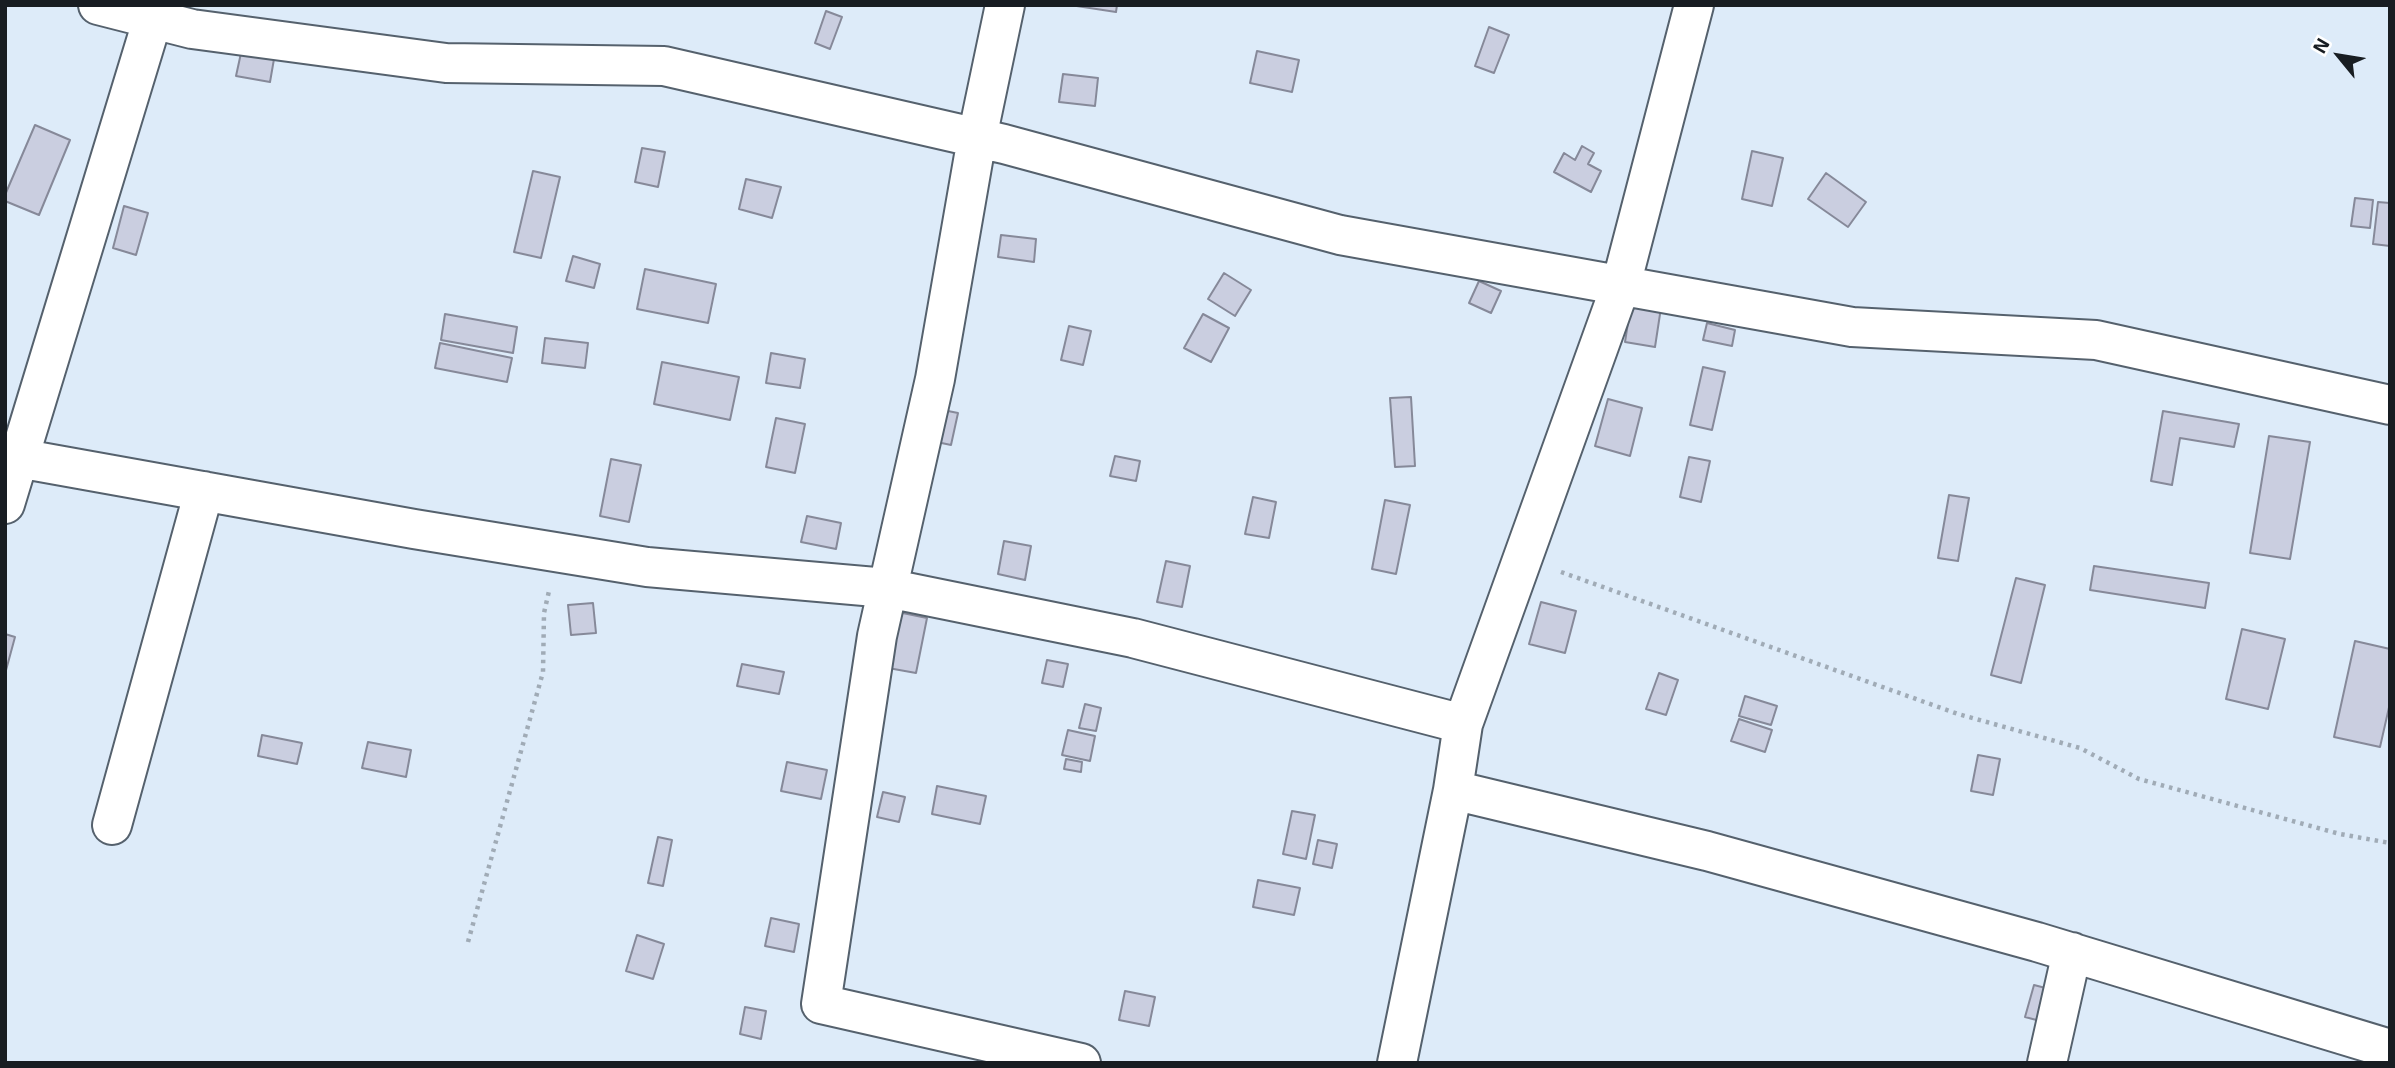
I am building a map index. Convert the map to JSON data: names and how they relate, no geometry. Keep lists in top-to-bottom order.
{
  "north": "top left"
}
